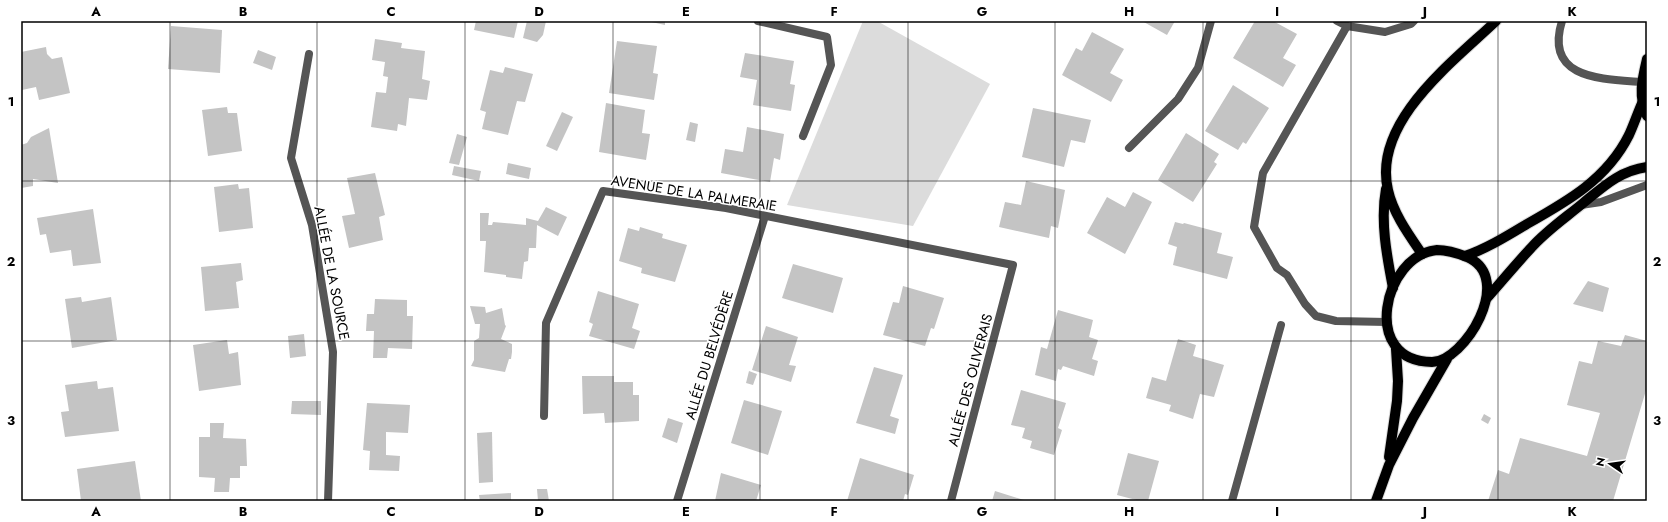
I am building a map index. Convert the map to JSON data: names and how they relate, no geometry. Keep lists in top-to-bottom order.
{
  "streets": {
    "street": [
      "AVENUE DE LA PALMERAIE",
      "ALLÉE DE LA SOURCE",
      "ALLÉE DU BELVÉDÈRE",
      "ALLÉE DES OLIVERAIS"
    ]
  },
  "crossings": [
    ["AVENUE DE LA PALMERAIE", "ALLÉE DU BELVÉDÈRE"],
    ["AVENUE DE LA PALMERAIE", "ALLÉE DES OLIVERAIS"]
  ],
  "north": "left",
  "grid": {
    "columns": [
      "A",
      "B",
      "C",
      "D",
      "E",
      "F",
      "G",
      "H",
      "I",
      "J",
      "K"
    ],
    "rows": ["1", "2", "3"]
  }
}
